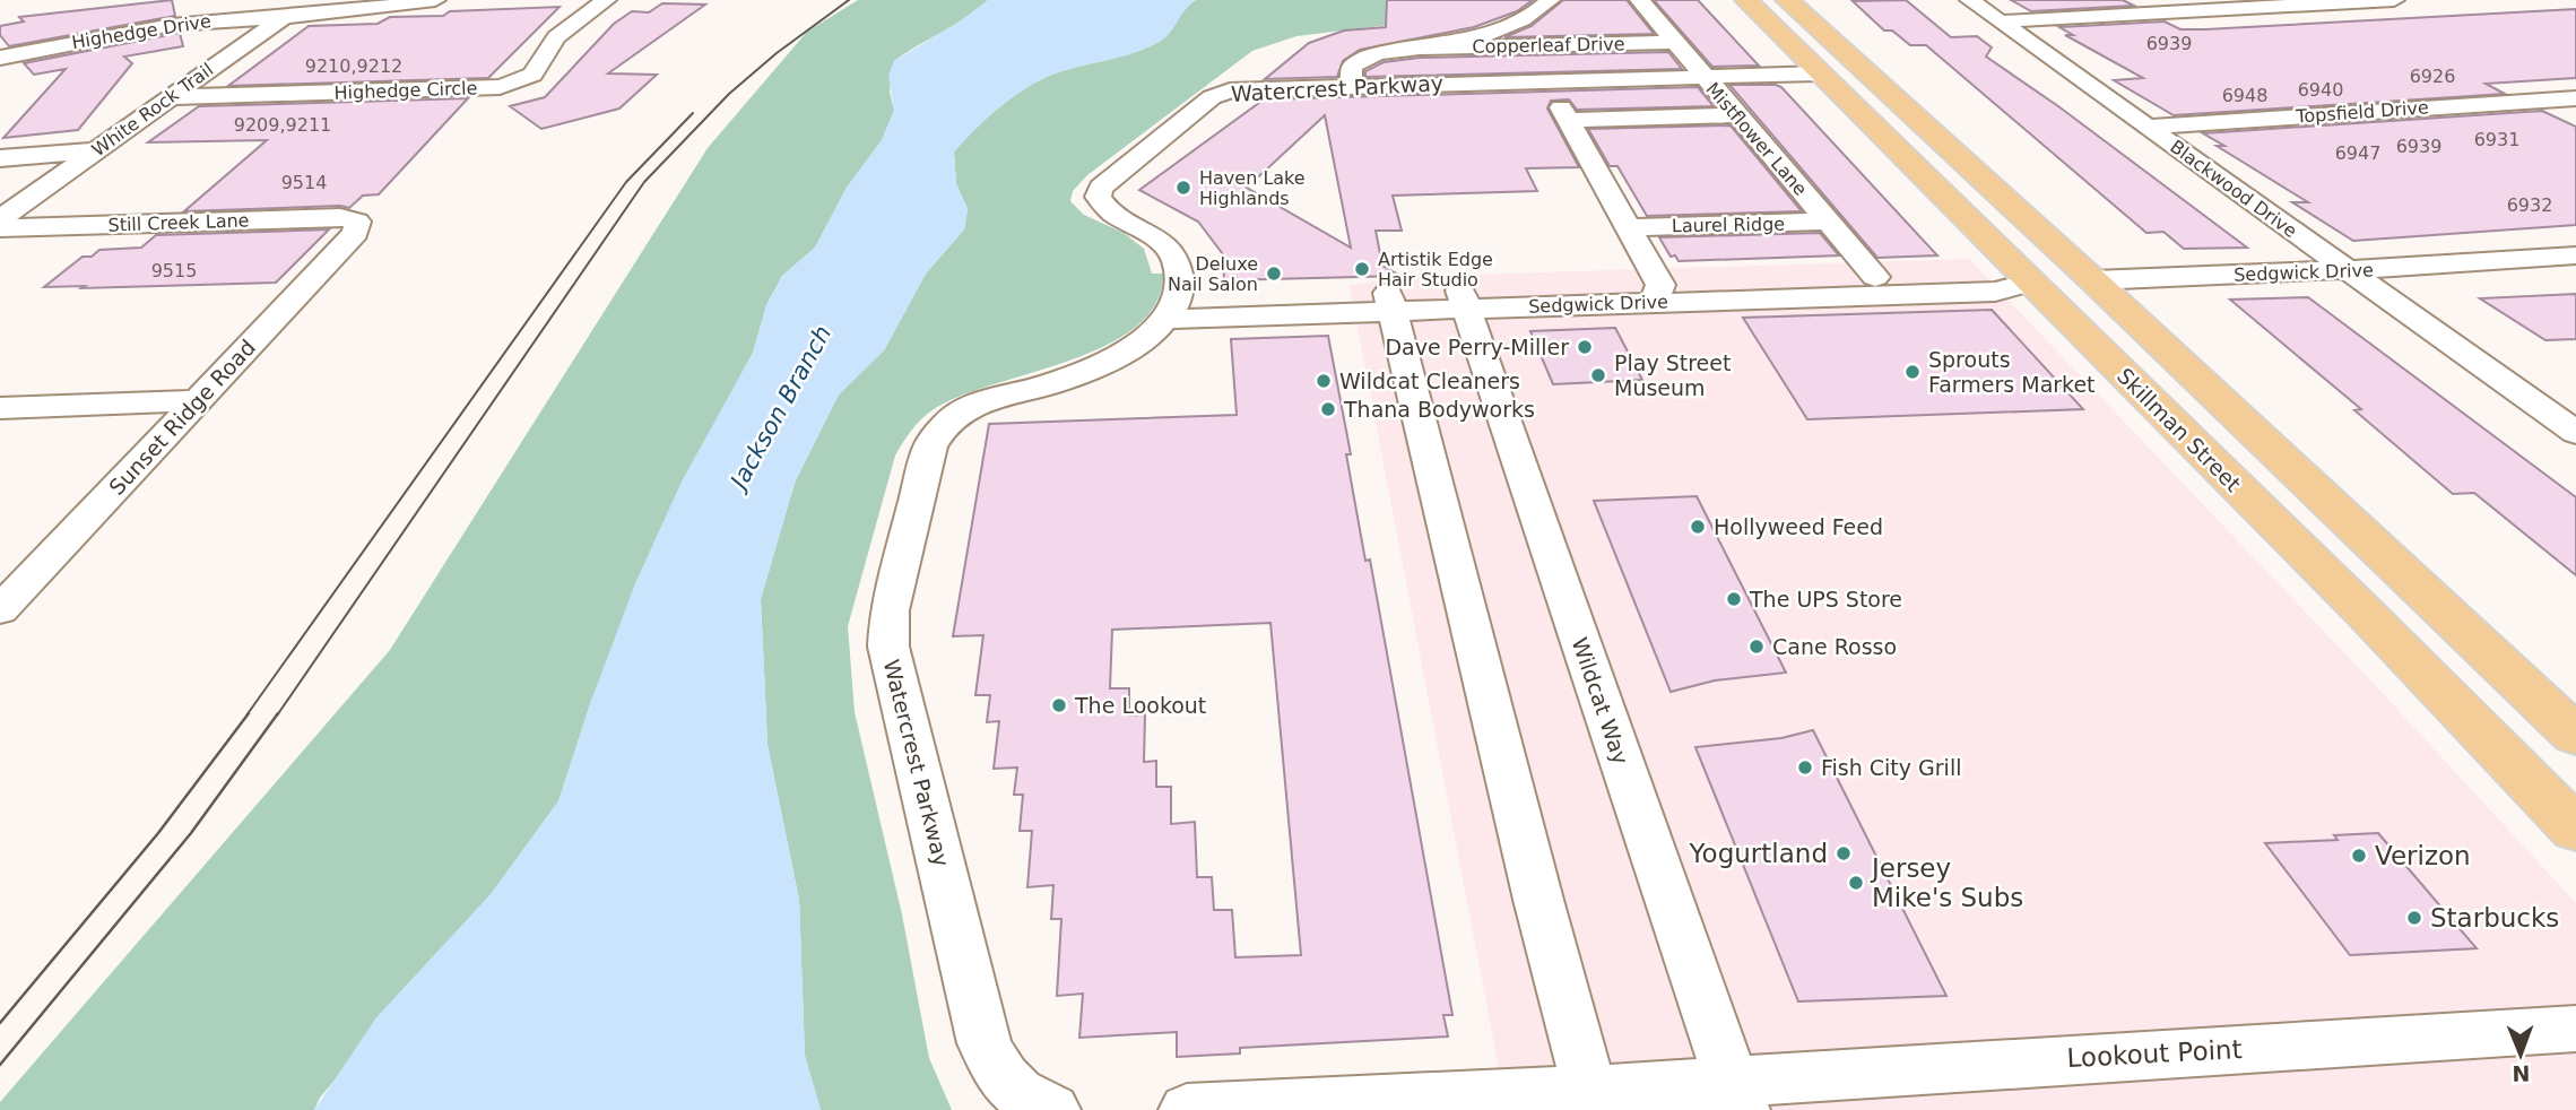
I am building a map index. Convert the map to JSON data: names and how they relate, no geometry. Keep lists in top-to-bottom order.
{
  "streets": {
    "main road": ["Sedgwick Drive", "Skillman Street"],
    "street": [
      "Highedge Drive",
      "Copperleaf Drive",
      "Watercrest Parkway",
      "Highedge Circle",
      "White Rock Trail",
      "Topsfield Drive",
      "Mistflower Lane",
      "Blackwood Drive",
      "Still Creek Lane",
      "Laurel Ridge",
      "Sunset Ridge Road",
      "Wildcat Way",
      "Lookout Point"
    ]
  },
  "crossings": [
    ["Highedge Drive", "White Rock Trail"],
    ["Copperleaf Drive", "Mistflower Lane"],
    ["Watercrest Parkway", "Mistflower Lane"],
    ["Watercrest Parkway", "Sedgwick Drive"],
    ["Watercrest Parkway", "Skillman Street"],
    ["Highedge Circle", "White Rock Trail"],
    ["Topsfield Drive", "Blackwood Drive"],
    ["Mistflower Lane", "Laurel Ridge"],
    ["Mistflower Lane", "Sedgwick Drive"],
    ["Blackwood Drive", "Sedgwick Drive"],
    ["Still Creek Lane", "Sunset Ridge Road"],
    ["Sedgwick Drive", "Skillman Street"],
    ["Sedgwick Drive", "Wildcat Way"],
    ["Wildcat Way", "Lookout Point"]
  ],
  "water": ["Jackson Branch"],
  "places": [
    "Haven Lake Highlands",
    "Artistik Edge Hair Studio",
    "Deluxe Nail Salon",
    "Dave Perry-Miller",
    "Sprouts Farmers Market",
    "Play Street Museum",
    "Wildcat Cleaners",
    "Thana Bodyworks",
    "Hollyweed Feed",
    "The UPS Store",
    "Cane Rosso",
    "The Lookout",
    "Fish City Grill",
    "Yogurtland",
    "Verizon",
    "Jersey Mike's Subs",
    "Starbucks"
  ],
  "house_numbers": [
    "6939",
    "9210,9212",
    "6926",
    "6940",
    "6948",
    "9209,9211",
    "6931",
    "6939",
    "6947",
    "9514",
    "6932",
    "9515"
  ],
  "north": "bottom"
}
